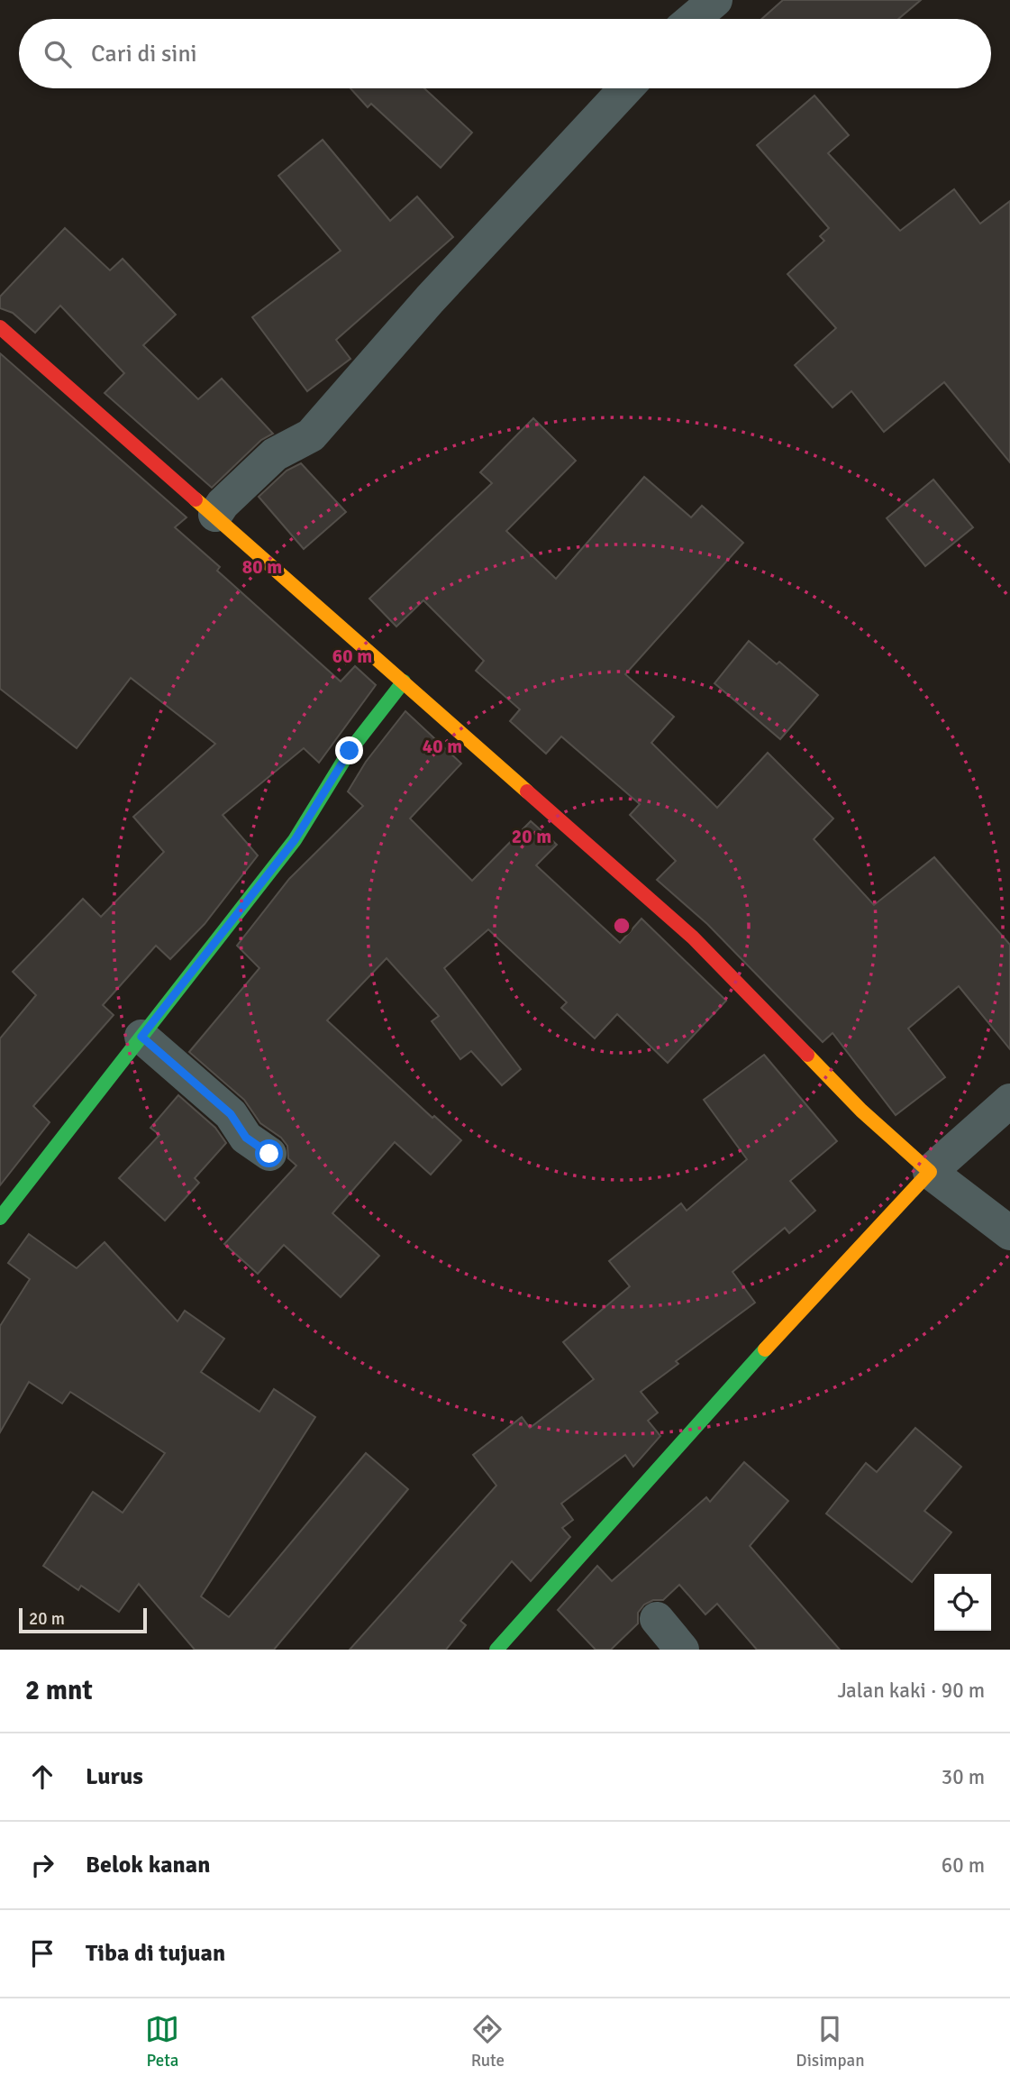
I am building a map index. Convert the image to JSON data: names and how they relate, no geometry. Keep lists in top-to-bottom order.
{
  "scale_bar": "20 m",
  "page": {
    "search": "Cari di sini",
    "scale": "20 m",
    "heading": ["2 mnt", "Jalan kaki · 90 m"],
    "list": [
      ["Lurus", "30 m"],
      ["Belok kanan", "60 m"],
      "Tiba di tujuan"
    ],
    "nav": ["Peta", "Rute", "Disimpan"]
  },
  "rings": [
    "80 m",
    "60 m",
    "40 m",
    "20 m"
  ]
}
